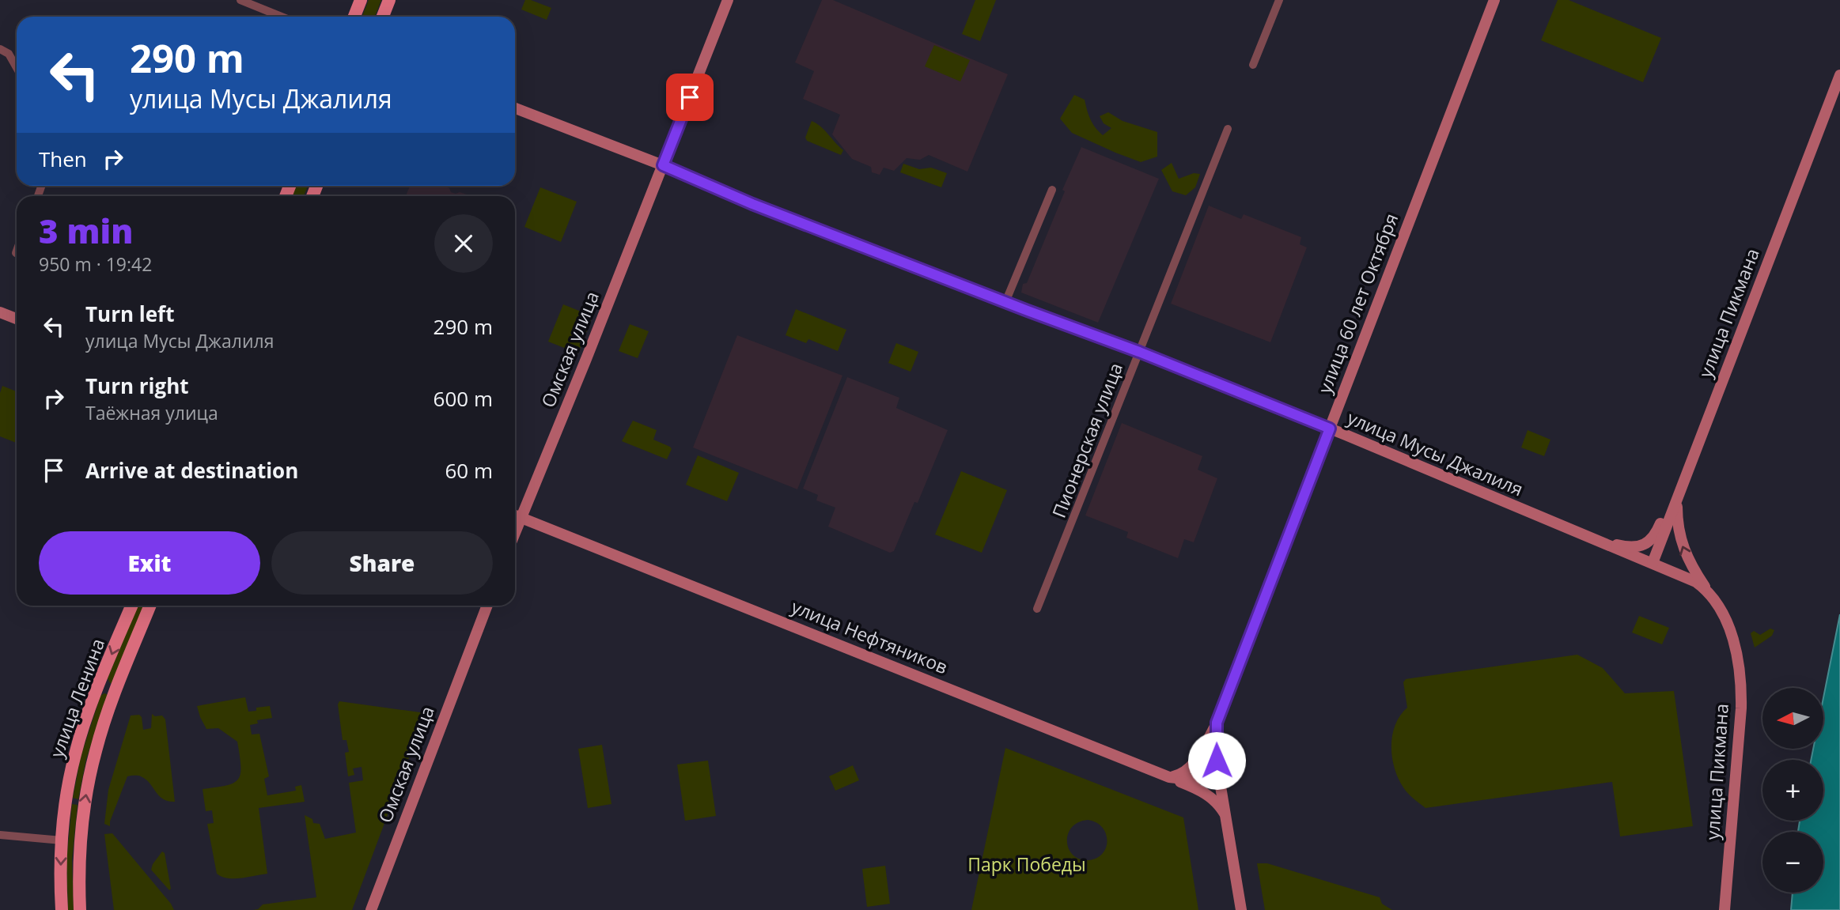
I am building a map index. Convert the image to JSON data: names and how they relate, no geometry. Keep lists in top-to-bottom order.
{
  "streets": {
    "main road": [
      "улица 60 лет Октября",
      "улица Пикмана",
      "Омская улица",
      "улица Мусы Джалиля",
      "улица Нефтяников",
      "улица Ленина"
    ],
    "street": ["Пионерская улица"]
  },
  "crossings": [
    ["улица 60 лет Октября", "улица Мусы Джалиля"],
    ["улица 60 лет Октября", "улица Нефтяников"],
    ["улица Пикмана", "улица Мусы Джалиля"],
    ["Омская улица", "улица Мусы Джалиля"],
    ["Омская улица", "улица Нефтяников"],
    ["Пионерская улица", "улица Мусы Джалиля"]
  ],
  "parks": ["Парк Победы"],
  "north": "left",
  "page": {
    "turn": ["290 m", "улица Мусы Джалиля"],
    "then": "Then",
    "heading": ["3 min", "950 m · 19:42"],
    "list": [
      {
        "name": "Turn left",
        "note": "улица Мусы Джалиля",
        "value": "290 m"
      },
      {
        "name": "Turn right",
        "note": "Таёжная улица",
        "value": "600 m"
      },
      {
        "name": "Arrive at destination",
        "value": "60 m"
      }
    ],
    "buttons": ["Exit", "Share"],
    "map_buttons": ["+", "−"]
  }
}
